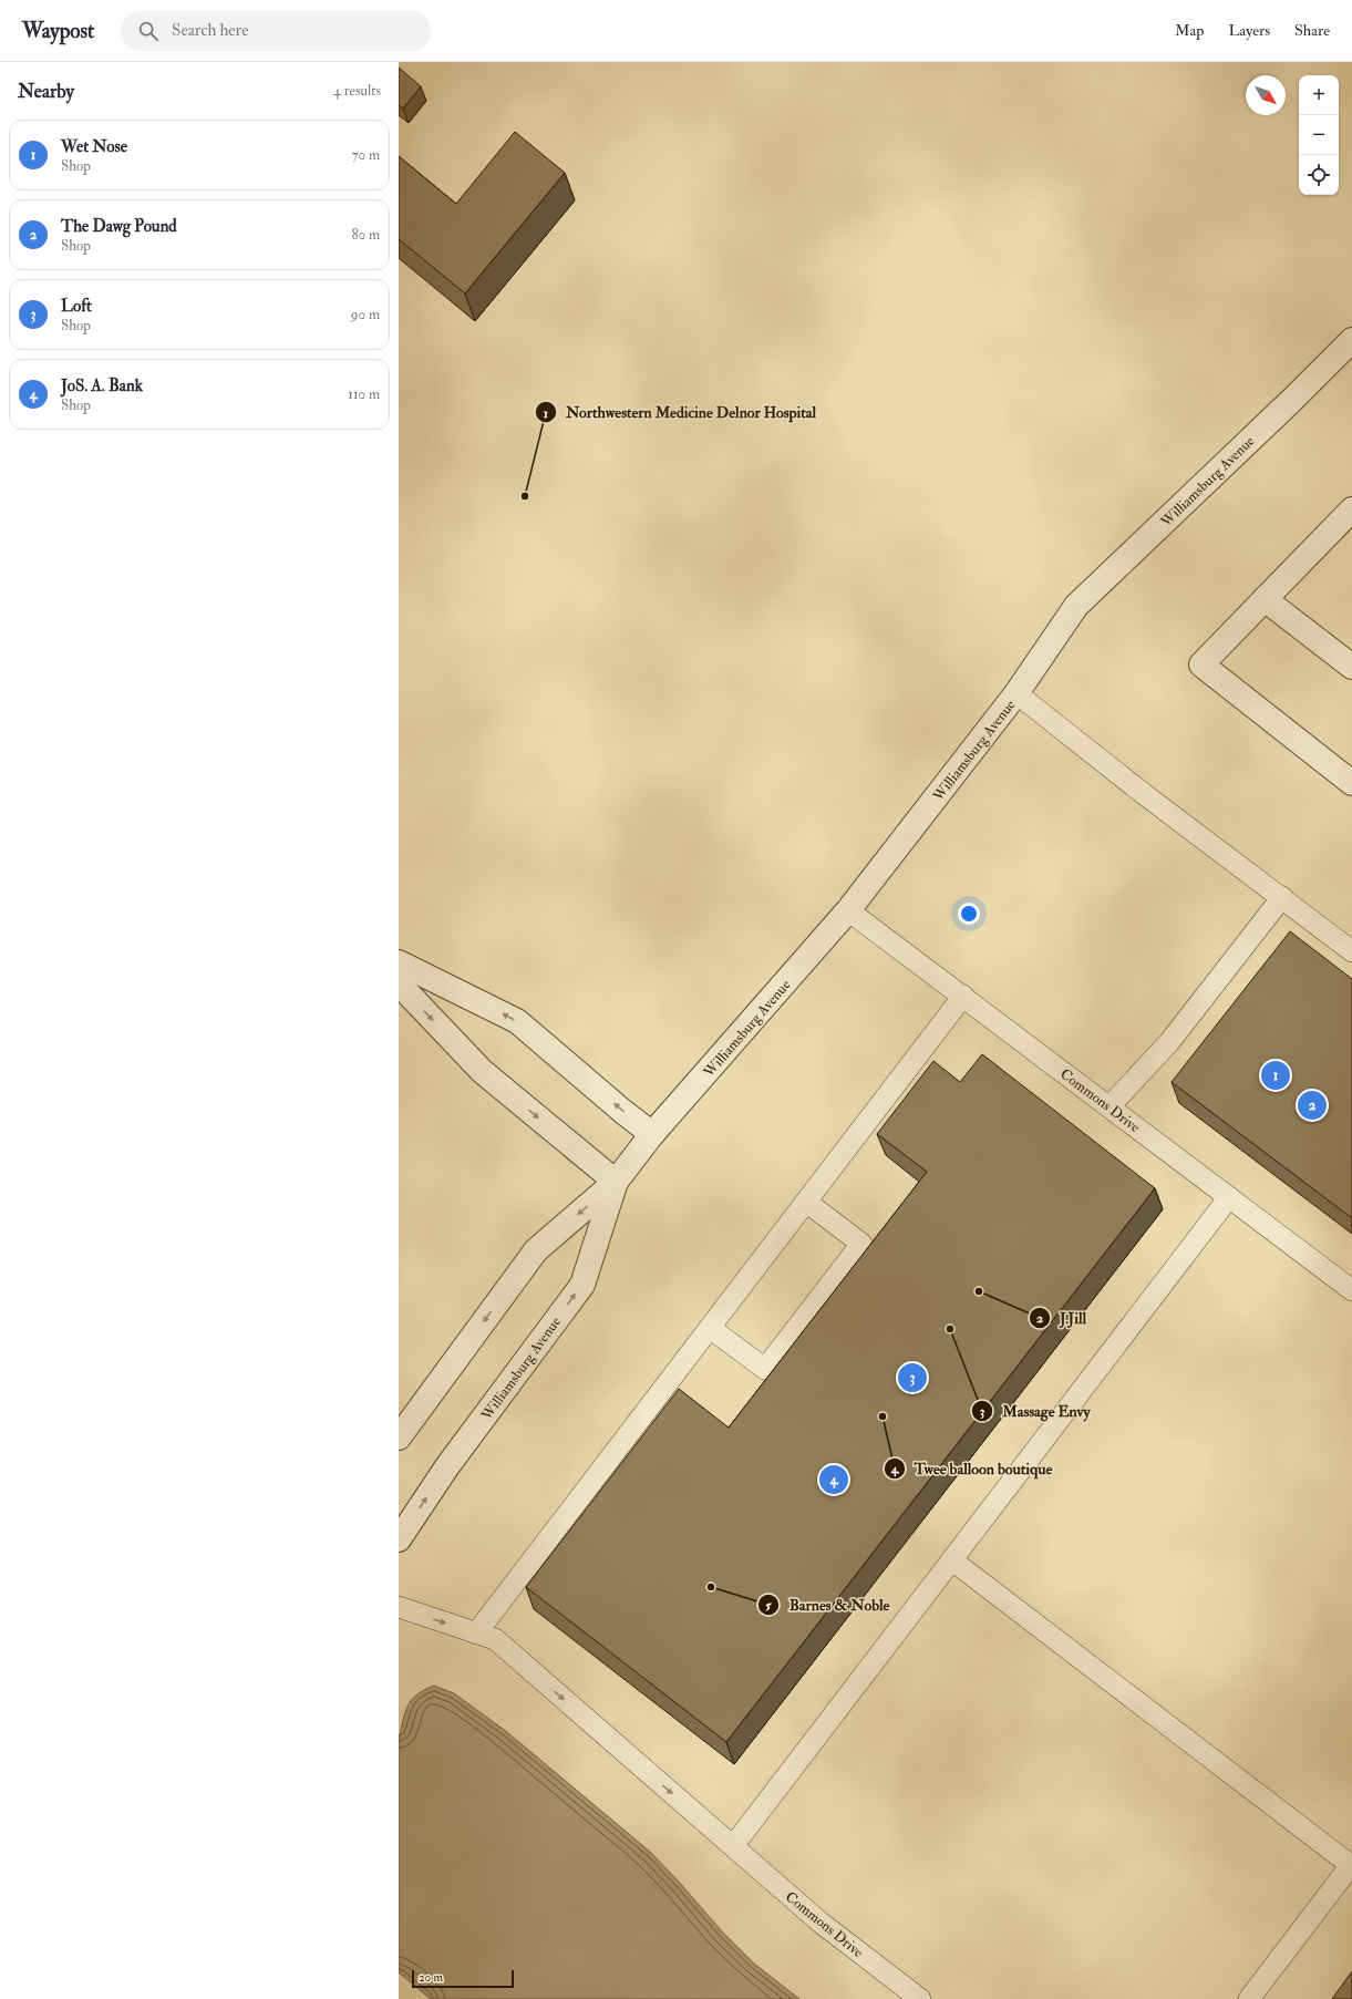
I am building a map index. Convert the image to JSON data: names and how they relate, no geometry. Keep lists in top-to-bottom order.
{
  "streets": {
    "street": ["Williamsburg Avenue"],
    "lane": ["Commons Drive"]
  },
  "crossings": [
    ["Williamsburg Avenue", "Commons Drive"]
  ],
  "places": [
    "Northwestern Medicine Delnor Hospital",
    "J.Jill",
    "Massage Envy",
    "Twee balloon boutique",
    "Barnes & Noble"
  ],
  "scale_bar": "20 m",
  "north": "bottom right",
  "page": {
    "header": "Waypost",
    "search": "Search here",
    "nav": ["Map", "Layers", "Share"],
    "heading": ["Nearby", "4 results"],
    "map_buttons": ["+", "−"],
    "list": [
      {
        "mark": "1",
        "name": "Wet Nose",
        "note": "Shop",
        "value": "70 m"
      },
      {
        "mark": "2",
        "name": "The Dawg Pound",
        "note": "Shop",
        "value": "80 m"
      },
      {
        "mark": "3",
        "name": "Loft",
        "note": "Shop",
        "value": "90 m"
      },
      {
        "mark": "4",
        "name": "JoS. A. Bank",
        "note": "Shop",
        "value": "110 m"
      }
    ],
    "pins": [
      "1",
      "2",
      "3",
      "4"
    ],
    "scale": "20 m"
  }
}
